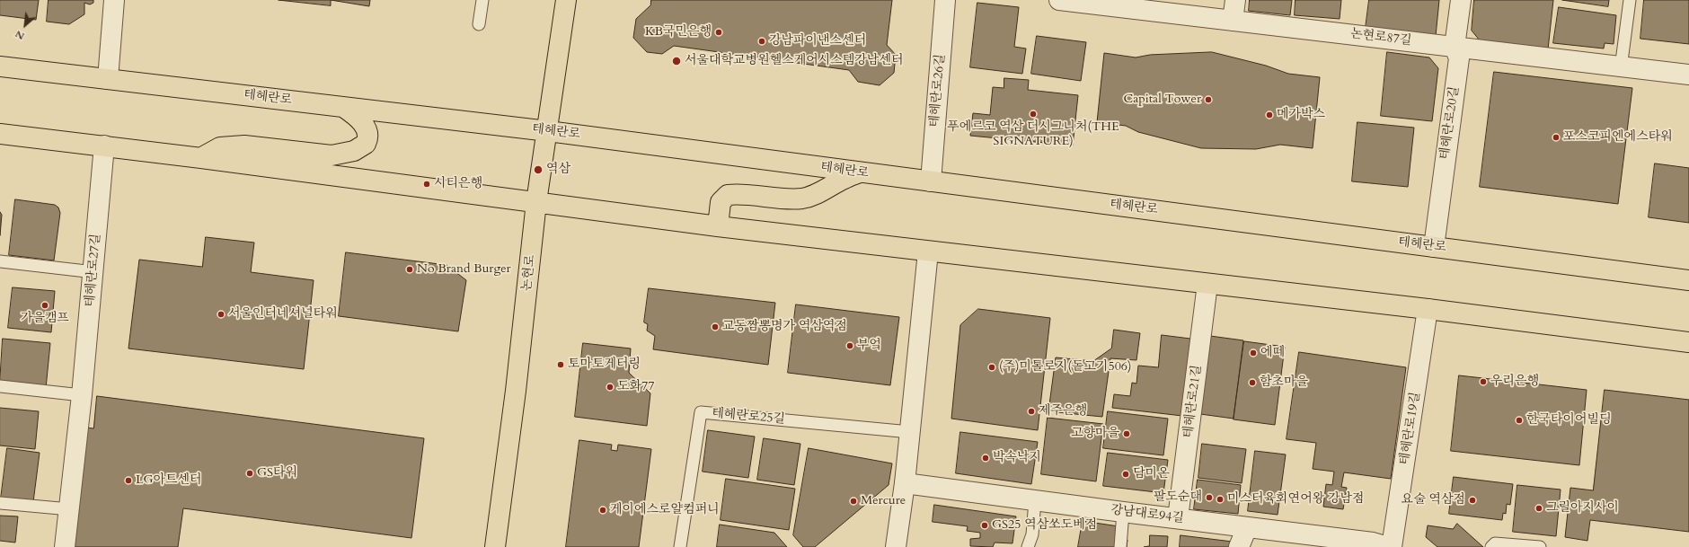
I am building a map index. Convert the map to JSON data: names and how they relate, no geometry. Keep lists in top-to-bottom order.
{
  "streets": {
    "main road": ["테헤란로", "논현로"],
    "street": [
      "논현로87길",
      "테헤란로26길",
      "테헤란로20길",
      "테헤란로27길",
      "테헤란로21길",
      "테헤란로19길",
      "강남대로94길"
    ],
    "lane": ["테헤란로25길"]
  },
  "crossings": [
    ["논현로87길", "테헤란로20길"],
    ["테헤란로26길", "테헤란로"],
    ["테헤란로", "테헤란로20길"],
    ["테헤란로", "논현로"],
    ["테헤란로21길", "강남대로94길"]
  ],
  "places": [
    "KB국민은행",
    "강남파이낸스센터",
    "서울대학교병원헬스케어시스템강남센터",
    "Capital Tower",
    "푸에르코 역삼 더시그니처(THE SIGNATURE)",
    "메가박스",
    "포스코피엔에스타워",
    "역삼",
    "시티은행",
    "No Brand Burger",
    "가을캠프",
    "서울인터네셔널타워",
    "교동짬뽕명가 역삼역점",
    "부엌",
    "에떼",
    "토마토케터링",
    "(주)미톨로지(돝고기506)",
    "우리은행",
    "함초마을",
    "도화77",
    "제주은행",
    "한국타이어빌딩",
    "고향마을",
    "박속낙지",
    "GS타워",
    "담미온",
    "LG아트센터",
    "팔도순대",
    "미스터육회연어왕 강남점",
    "요술 역삼점",
    "Mercure",
    "그릴아지사이",
    "케이에스로얄컴퍼니",
    "GS25 역삼쏘도베점"
  ],
  "north": "bottom left"
}
